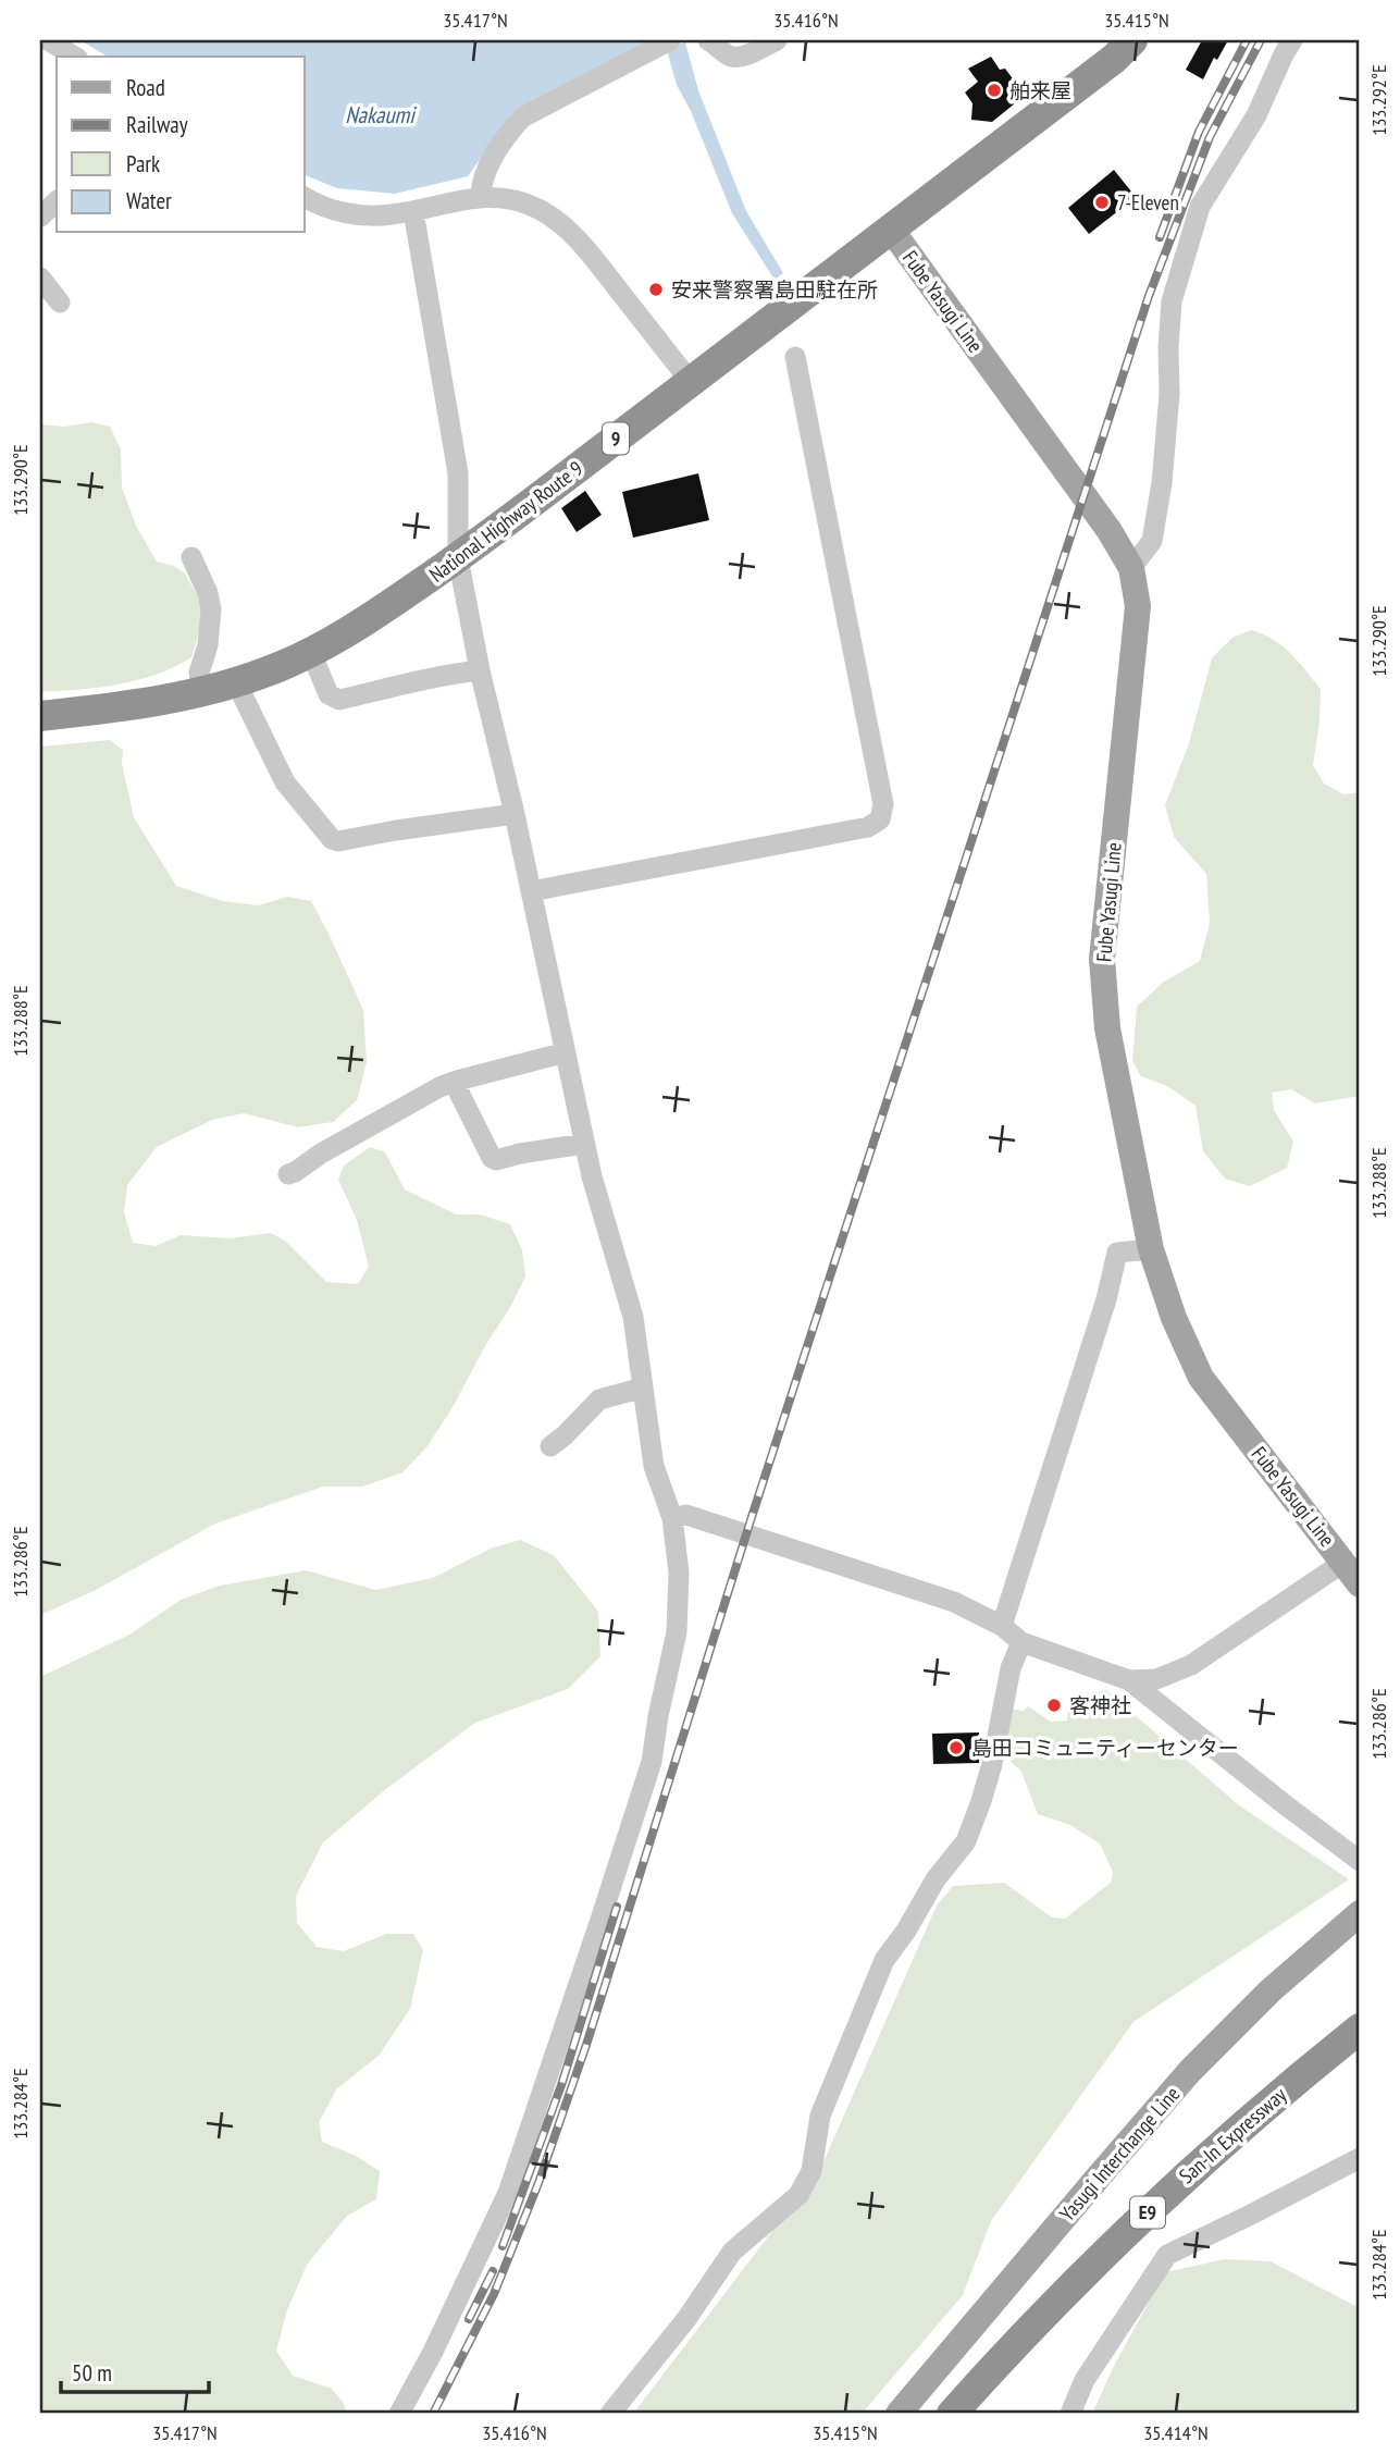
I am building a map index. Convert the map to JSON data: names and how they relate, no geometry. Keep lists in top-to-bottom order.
{
  "streets": {
    "highway": [
      "9",
      "National Highway Route 9",
      "San-In Expressway",
      "E9"
    ],
    "main road": ["Fube Yasugi Line", "Yasugi Interchange Line"]
  },
  "crossings": [
    ["Fube Yasugi Line", "National Highway Route 9"]
  ],
  "water": ["Nakaumi"],
  "places": [
    "舶来屋",
    "7-Eleven",
    "安来警察署島田駐在所",
    "客神社",
    "島田コミュニティーセンター"
  ],
  "legend": [
    "Road",
    "Railway",
    "Park",
    "Water"
  ],
  "scale_bar": "50 m",
  "coordinates": [
    "35.417°N",
    "35.416°N",
    "35.415°N",
    "133.292°E",
    "133.290°E",
    "133.288°E",
    "133.286°E",
    "133.284°E",
    "35.414°N"
  ]
}
